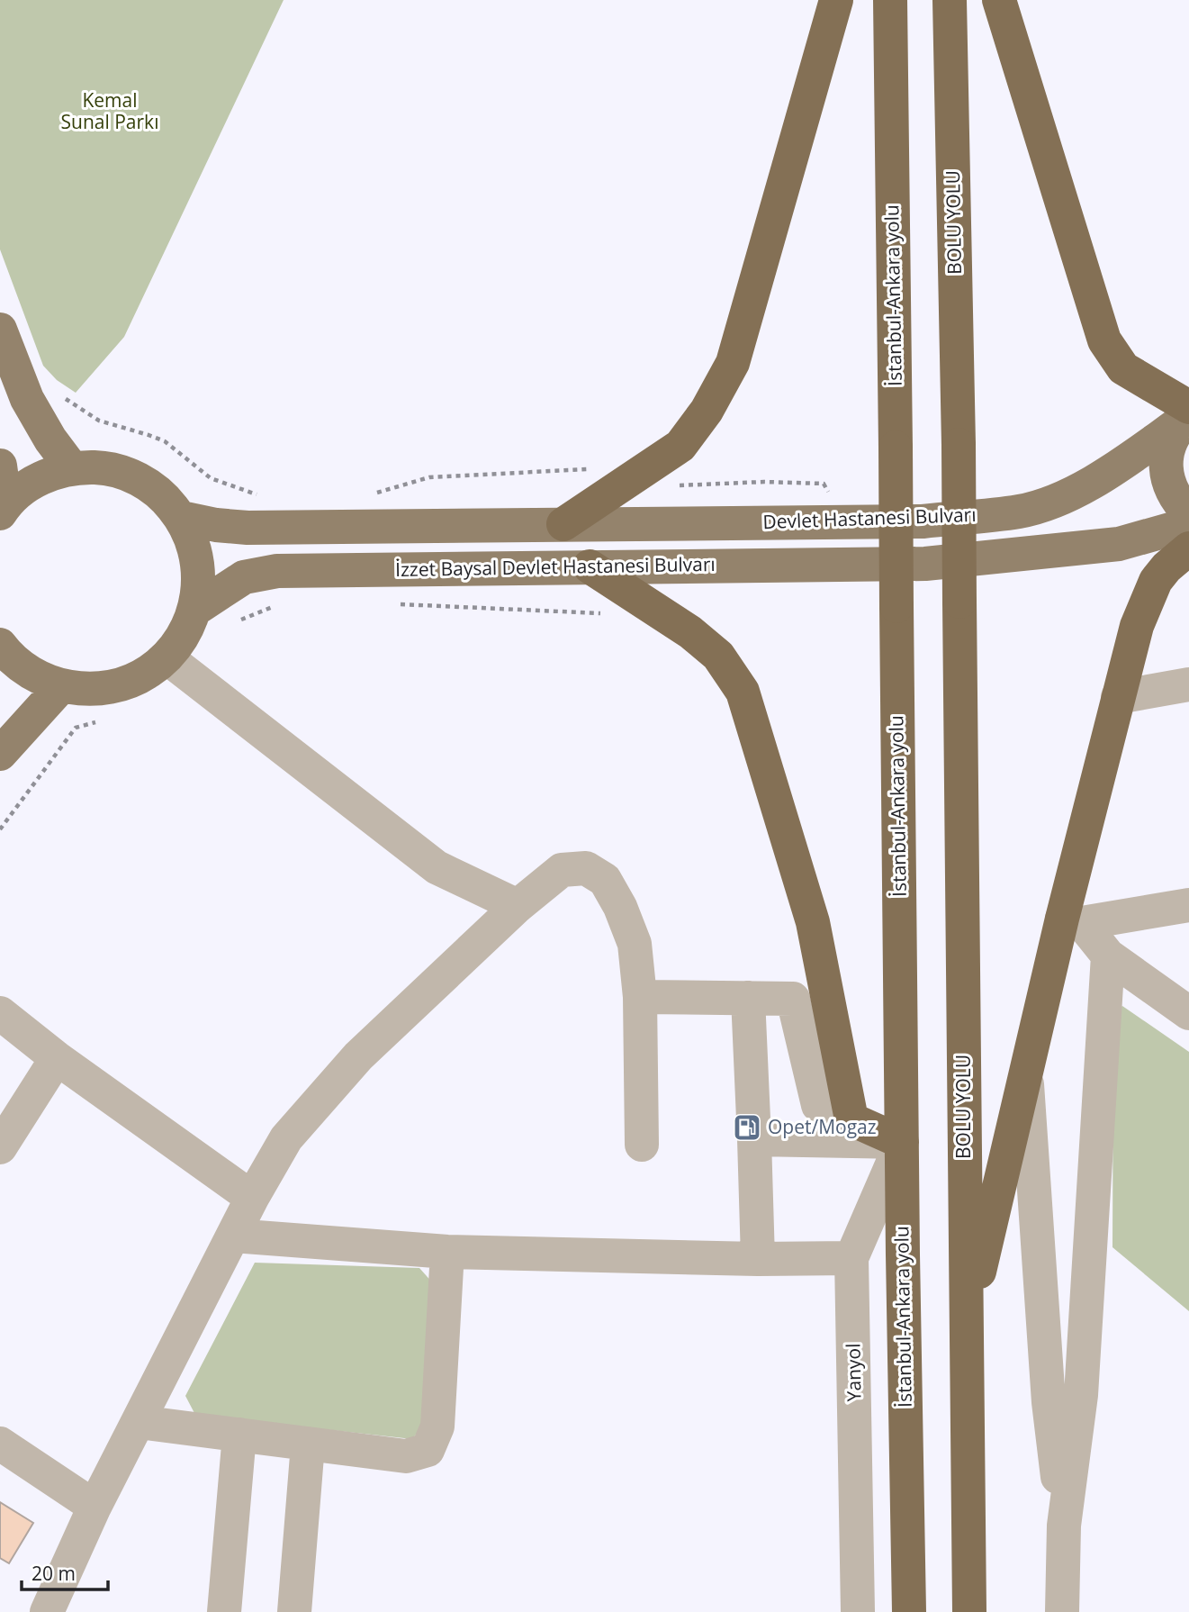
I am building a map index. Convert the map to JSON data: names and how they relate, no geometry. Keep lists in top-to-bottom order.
{
  "streets": {
    "highway": ["BOLU YOLU", "İstanbul-Ankara yolu"],
    "main road": ["Devlet Hastanesi Bulvarı", "İzzet Baysal Devlet Hastanesi Bulvarı"],
    "street": ["Yanyol"]
  },
  "crossings": [
    ["İstanbul-Ankara yolu", "Yanyol"]
  ],
  "parks": ["Kemal Sunal Parkı"],
  "places": {
    "fuel station": ["Opet/Mogaz"]
  },
  "scale_bar": "20 m"
}
